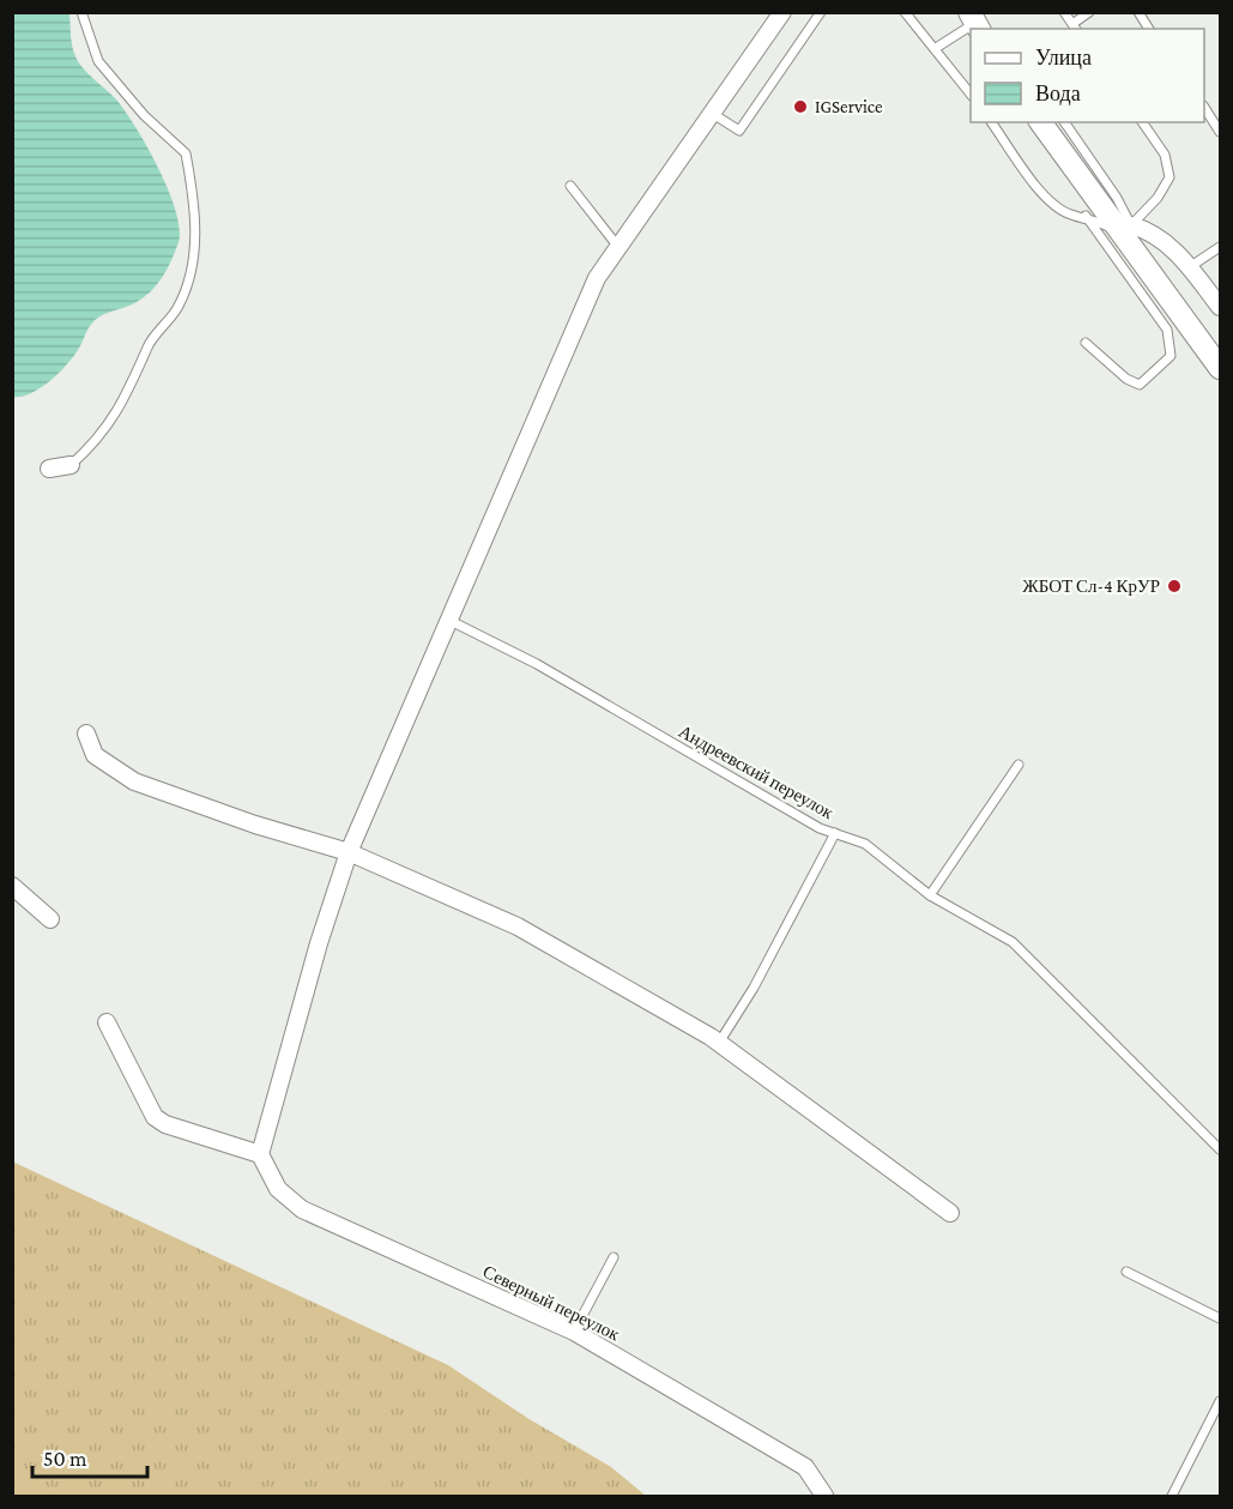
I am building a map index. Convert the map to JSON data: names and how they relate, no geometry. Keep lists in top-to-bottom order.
{
  "streets": {
    "street": ["Северный переулок"],
    "lane": ["Андреевский переулок"]
  },
  "places": ["IGService", "ЖБОТ Сл-4 КрУР"],
  "legend": ["Улица", "Вода"],
  "scale_bar": "50 m"
}
